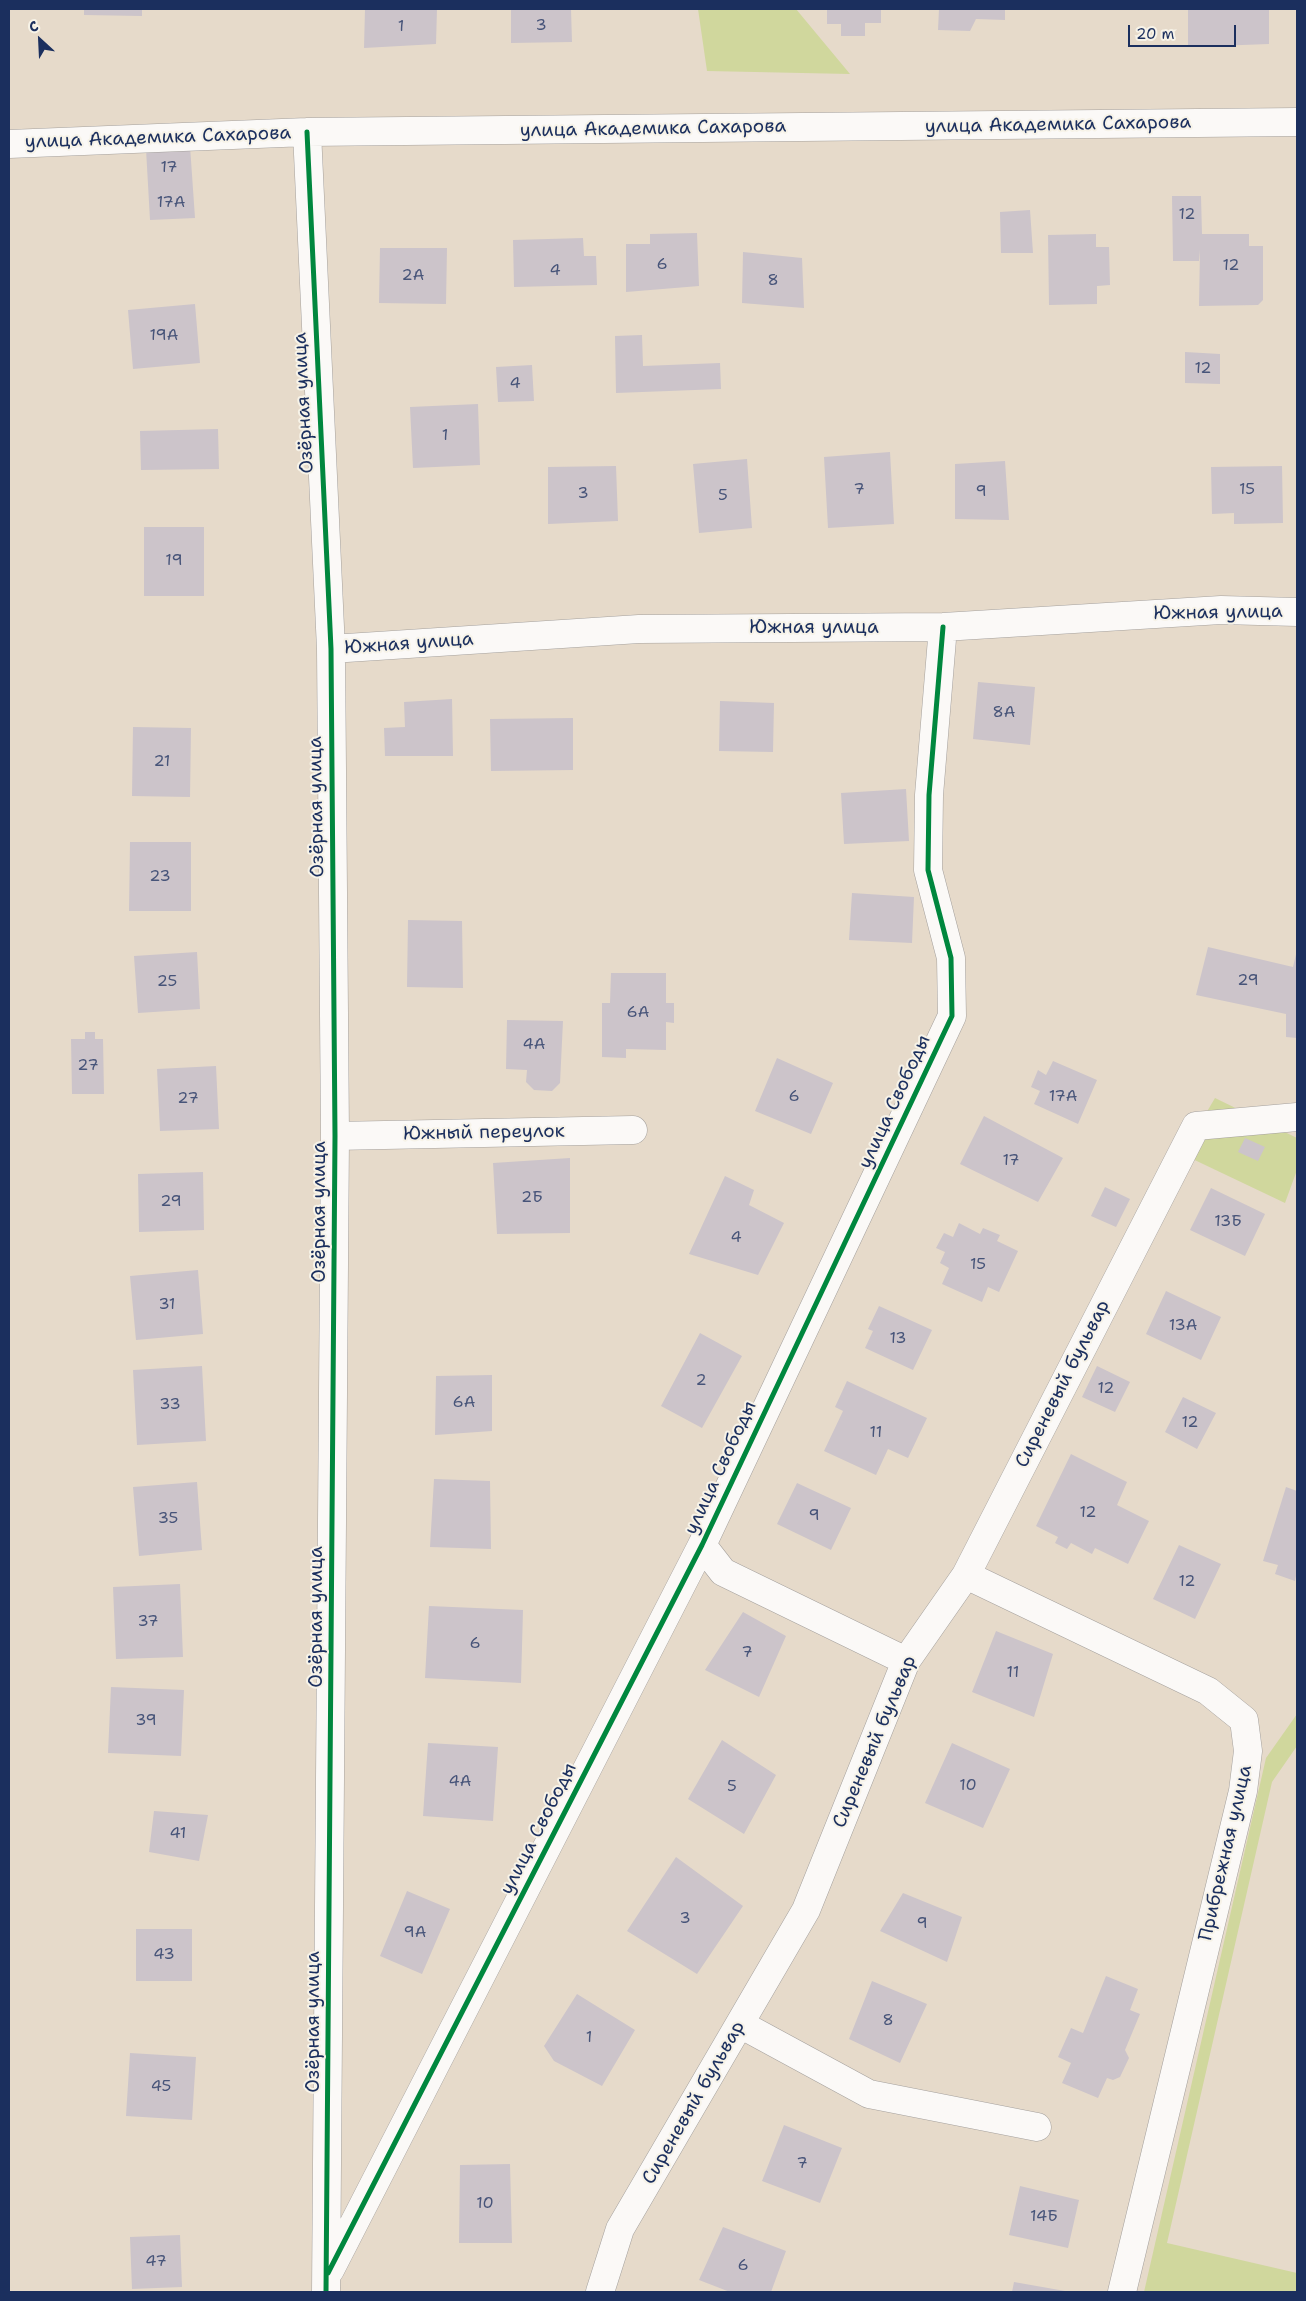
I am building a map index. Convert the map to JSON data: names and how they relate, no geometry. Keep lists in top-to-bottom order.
{
  "streets": {
    "street": [
      "улица Академика Сахарова",
      "Озёрная улица",
      "Южная улица",
      "улица Свободы",
      "Южный переулок",
      "Сиреневый бульвар",
      "Прибрежная улица"
    ]
  },
  "crossings": [
    ["улица Академика Сахарова", "Озёрная улица"],
    ["Озёрная улица", "Южная улица"],
    ["Озёрная улица", "улица Свободы"],
    ["Озёрная улица", "Южный переулок"],
    ["Южная улица", "улица Свободы"],
    ["Сиреневый бульвар", "Прибрежная улица"]
  ],
  "house_numbers": [
    "3",
    "1",
    "17",
    "17А",
    "12",
    "6",
    "12",
    "4",
    "2А",
    "8",
    "19А",
    "12",
    "4",
    "1",
    "7",
    "15",
    "9",
    "3",
    "5",
    "19",
    "8А",
    "21",
    "23",
    "29",
    "25",
    "6А",
    "4А",
    "27",
    "6",
    "17А",
    "27",
    "17",
    "2Б",
    "29",
    "13Б",
    "4",
    "15",
    "31",
    "13А",
    "13",
    "2",
    "12",
    "6А",
    "33",
    "12",
    "11",
    "12",
    "9",
    "35",
    "12",
    "37",
    "6",
    "7",
    "11",
    "39",
    "4А",
    "10",
    "5",
    "41",
    "3",
    "9",
    "9А",
    "43",
    "8",
    "1",
    "45",
    "7",
    "10",
    "14Б",
    "47",
    "6"
  ],
  "scale_bar": "20 m",
  "north": "top left"
}
